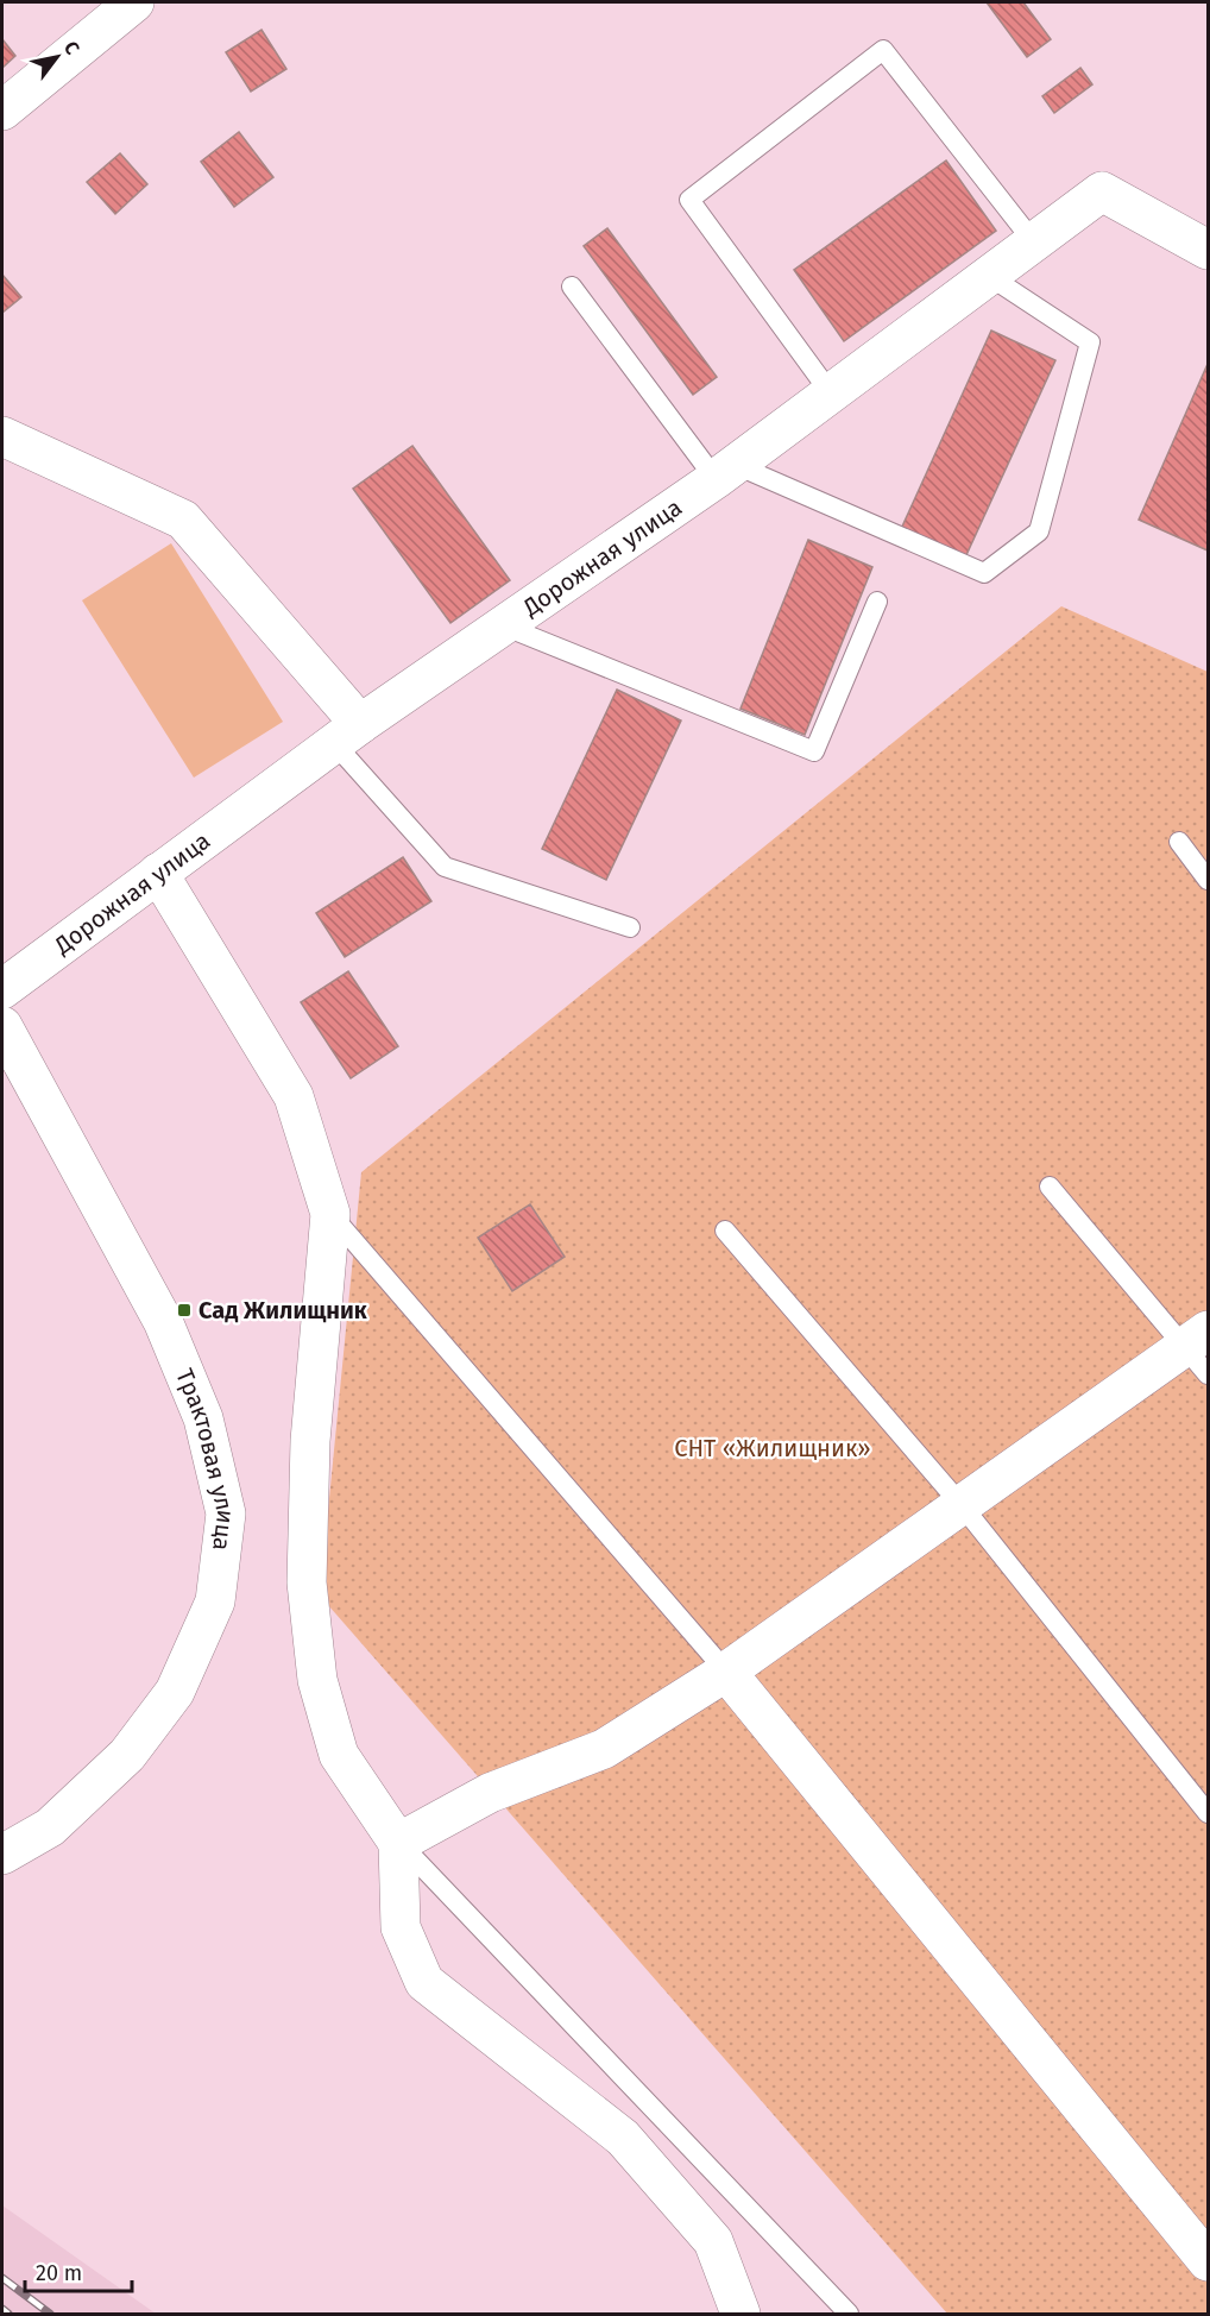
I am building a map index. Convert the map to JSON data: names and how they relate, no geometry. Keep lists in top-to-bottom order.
{
  "streets": {
    "street": ["Дорожная улица", "Трактовая улица"]
  },
  "parks": ["СНТ «Жилищник»"],
  "places": {
    "transit": ["Сад Жилищник"]
  },
  "scale_bar": "20 m",
  "north": "top right"
}
